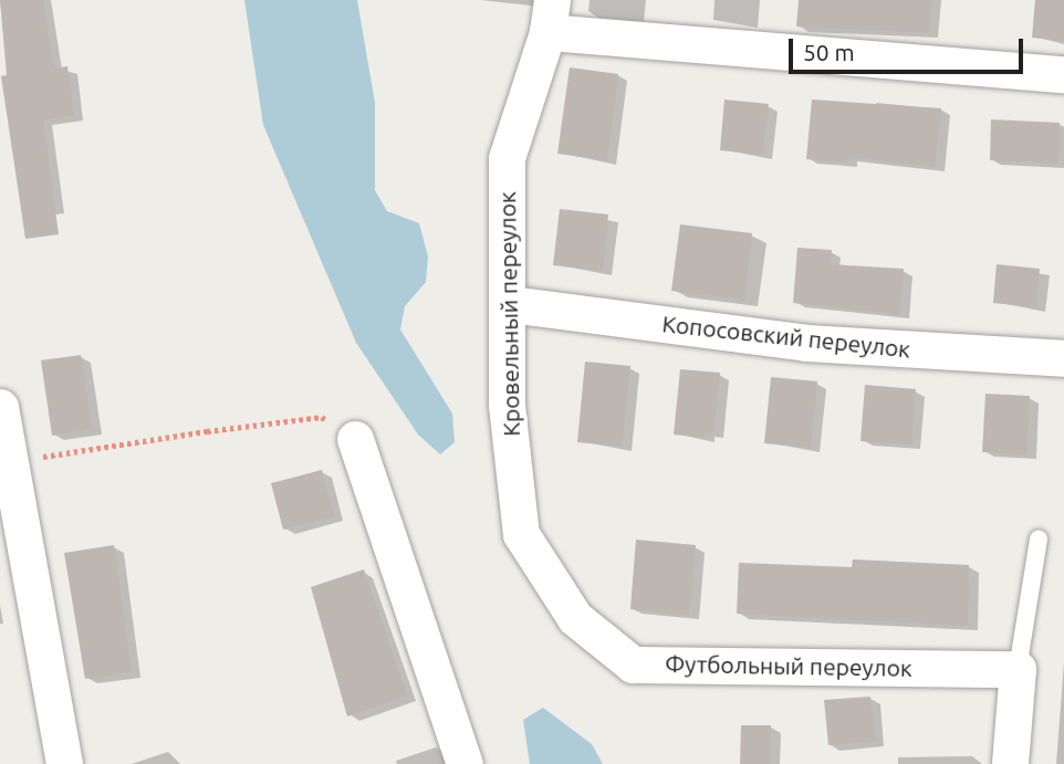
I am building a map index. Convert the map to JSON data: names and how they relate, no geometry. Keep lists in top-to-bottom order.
{
  "streets": {
    "street": ["Кровельный переулок", "Копосовский переулок", "Футбольный переулок"]
  },
  "crossings": [
    ["Кровельный переулок", "Копосовский переулок"],
    ["Кровельный переулок", "Футбольный переулок"]
  ],
  "scale_bar": "50 m"
}
